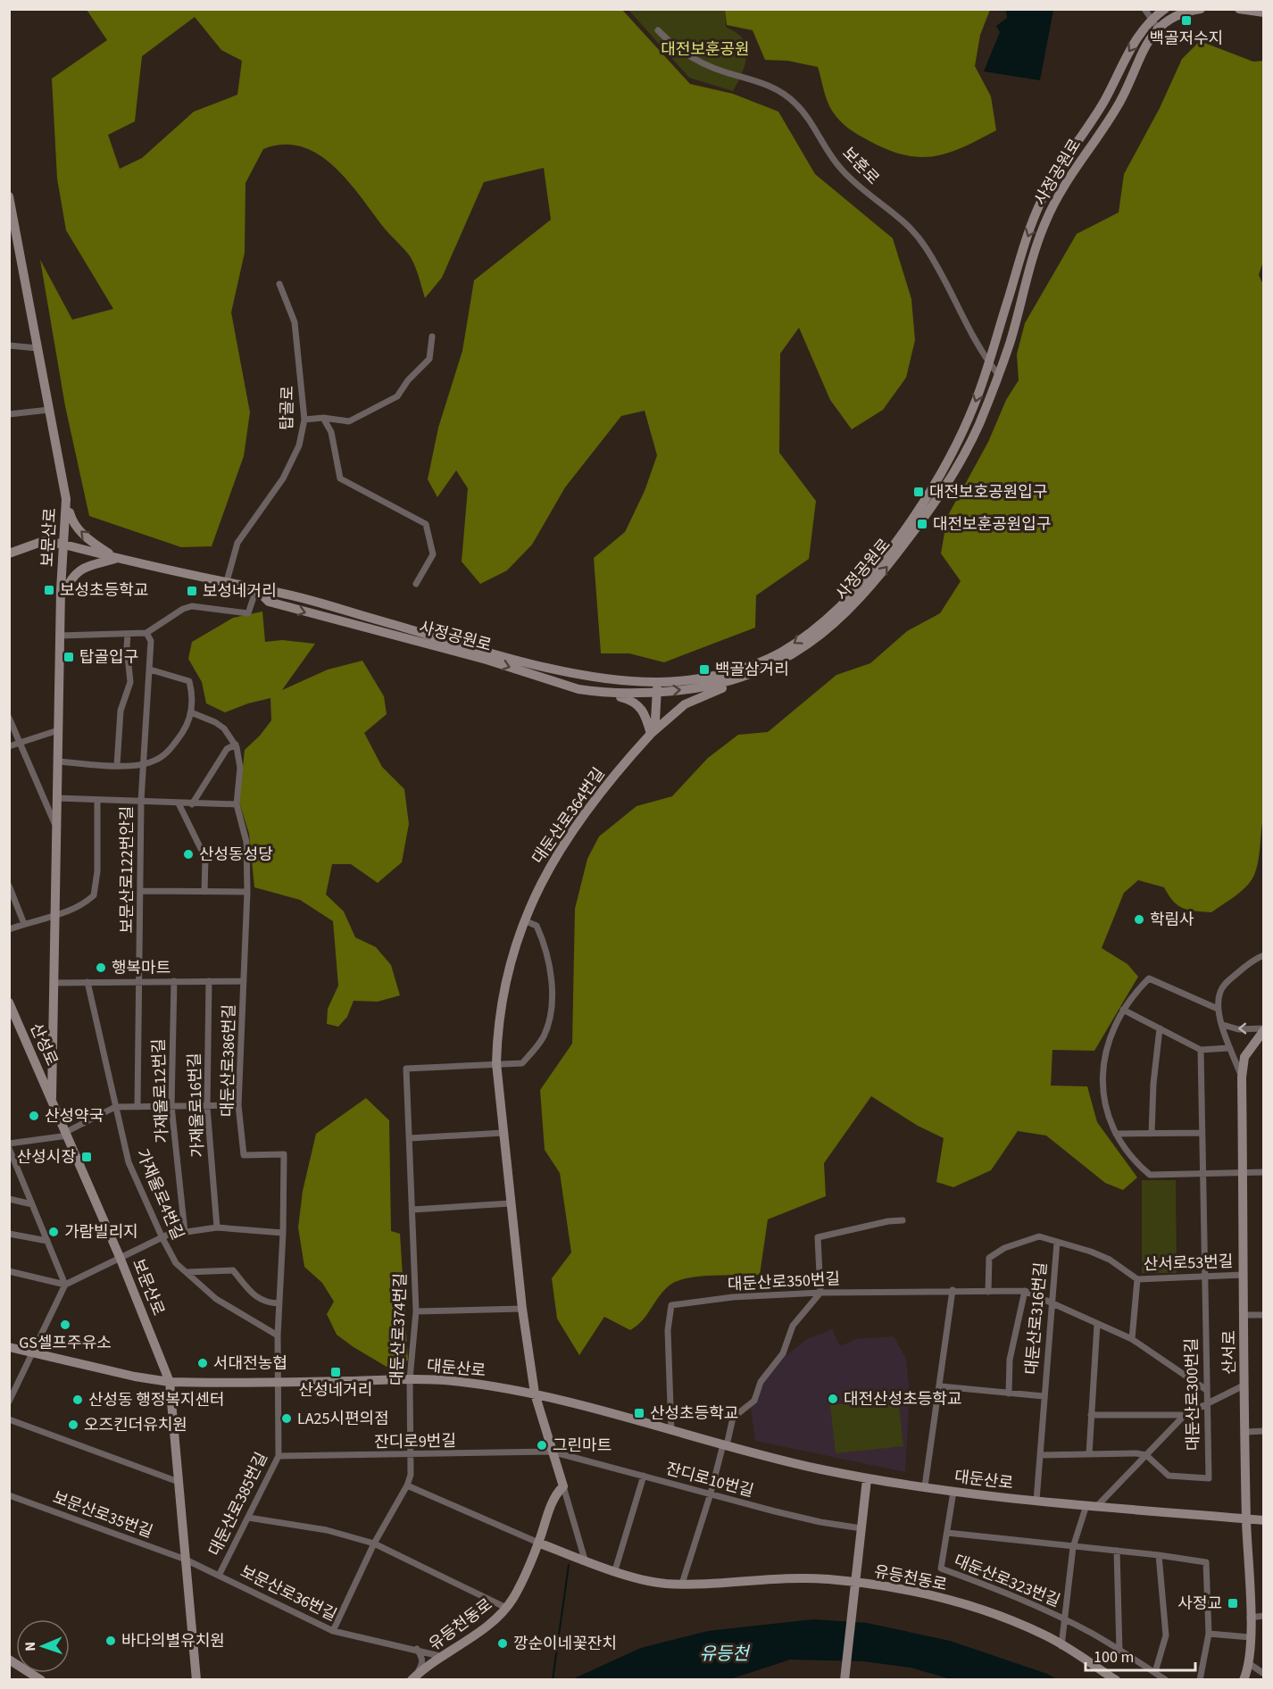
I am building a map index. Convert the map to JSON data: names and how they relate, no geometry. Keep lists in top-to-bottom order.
{
  "streets": {
    "main road": [
      "사정공원로",
      "보문산로",
      "대둔산로364번길",
      "산성로",
      "산서로",
      "대둔산로",
      "유등천동로"
    ],
    "street": [
      "보훈로",
      "탑골로",
      "보문산로122번안길",
      "대둔산로386번길",
      "가재울로12번길",
      "가재울로16번길",
      "가재울로4번길",
      "산서로53번길",
      "대둔산로350번길",
      "대둔산로316번길",
      "대둔산로374번길",
      "대둔산로300번길",
      "잔디로9번길",
      "잔디로10번길",
      "대둔산로385번길",
      "보문산로35번길",
      "대둔산로323번길",
      "보문산로36번길"
    ]
  },
  "crossings": [
    ["보훈로", "사정공원로"],
    ["사정공원로", "탑골로"],
    ["사정공원로", "보문산로"],
    ["사정공원로", "대둔산로364번길"],
    ["보문산로", "산성로"],
    ["보문산로", "대둔산로"],
    ["보문산로", "보문산로35번길"],
    ["보문산로", "보문산로36번길"],
    ["대둔산로364번길", "대둔산로374번길"],
    ["대둔산로364번길", "대둔산로"],
    ["대둔산로364번길", "잔디로9번길"],
    ["대둔산로364번길", "잔디로10번길"],
    ["대둔산로386번길", "가재울로4번길"],
    ["대둔산로386번길", "대둔산로"],
    ["대둔산로386번길", "대둔산로385번길"],
    ["산서로53번길", "대둔산로350번길"],
    ["산서로53번길", "대둔산로316번길"],
    ["산서로53번길", "산서로"],
    ["산서로53번길", "대둔산로300번길"],
    ["대둔산로350번길", "대둔산로316번길"],
    ["대둔산로350번길", "대둔산로"],
    ["대둔산로350번길", "대둔산로300번길"],
    ["대둔산로316번길", "대둔산로"],
    ["대둔산로374번길", "대둔산로"],
    ["대둔산로374번길", "잔디로9번길"],
    ["대둔산로374번길", "보문산로36번길"],
    ["산서로", "대둔산로"],
    ["대둔산로", "대둔산로385번길"],
    ["대둔산로", "대둔산로323번길"],
    ["잔디로9번길", "잔디로10번길"],
    ["잔디로9번길", "대둔산로385번길"],
    ["대둔산로385번길", "보문산로36번길"],
    ["보문산로35번길", "보문산로36번길"],
    ["유등천동로", "보문산로36번길"]
  ],
  "water": ["유등천"],
  "parks": ["대전보훈공원"],
  "places": {
    "transit": [
      "백골저수지",
      "대전보호공원입구",
      "대전보훈공원입구",
      "보성초등학교",
      "보성네거리",
      "탑골입구",
      "백골삼거리",
      "산성시장",
      "산성네거리",
      "산성초등학교",
      "사정교"
    ],
    "other": [
      "산성동성당",
      "학림사",
      "행복마트",
      "산성약국",
      "가람빌리지",
      "GS셀프주유소",
      "서대전농협",
      "대전산성초등학교",
      "산성동 행정복지센터",
      "LA25시편의점",
      "오즈킨더유치원",
      "그린마트",
      "바다의별유치원",
      "깡순이네꽃잔치"
    ]
  },
  "scale_bar": "100 m",
  "north": "left"
}
